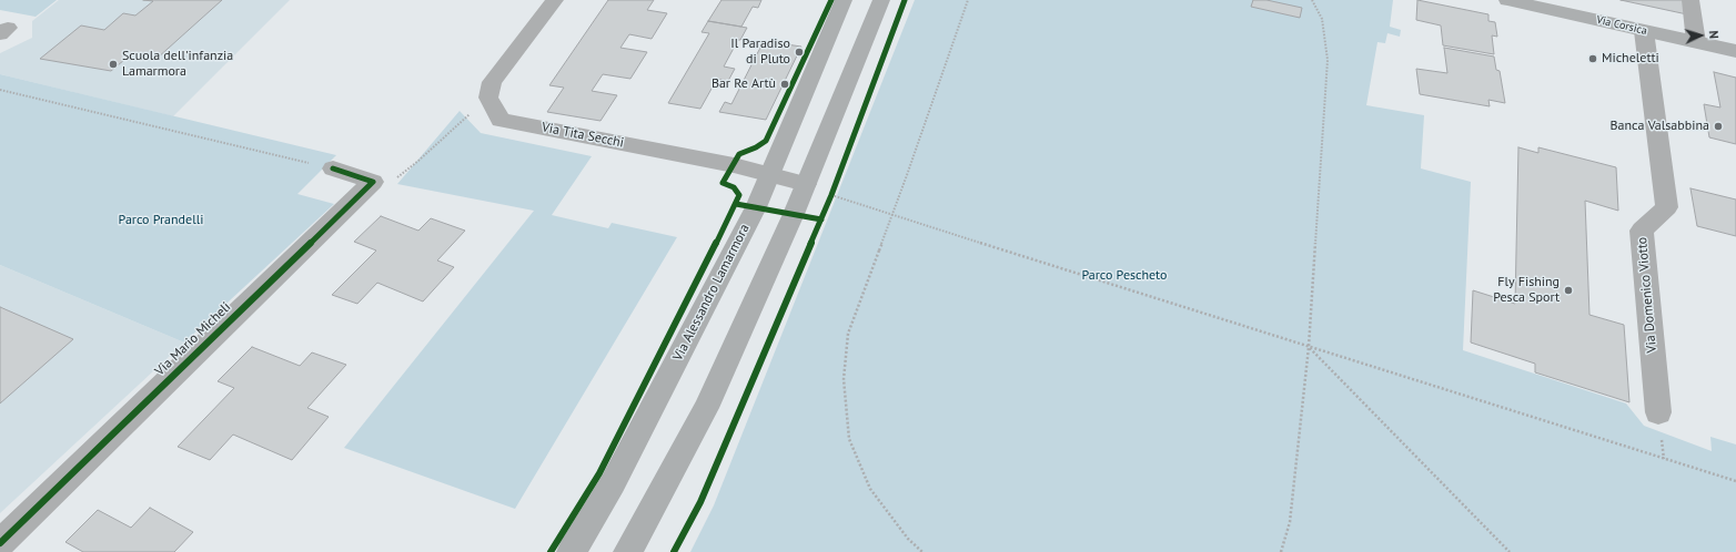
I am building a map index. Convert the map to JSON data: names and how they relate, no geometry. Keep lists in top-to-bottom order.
{
  "streets": {
    "main road": ["Via Corsica", "Via Alessandro Lamarmora"],
    "street": ["Via Tita Secchi", "Via Domenico Viotto", "Via Mario Micheli"]
  },
  "crossings": [
    ["Via Corsica", "Via Domenico Viotto"],
    ["Via Tita Secchi", "Via Alessandro Lamarmora"]
  ],
  "parks": ["Parco Prandelli", "Parco Pescheto"],
  "places": [
    "Il Paradiso di Pluto",
    "Micheletti",
    "Scuola dell'infanzia Lamarmora",
    "Bar Re Artù",
    "Banca Valsabbina",
    "Fly Fishing Pesca Sport"
  ],
  "north": "right"
}
